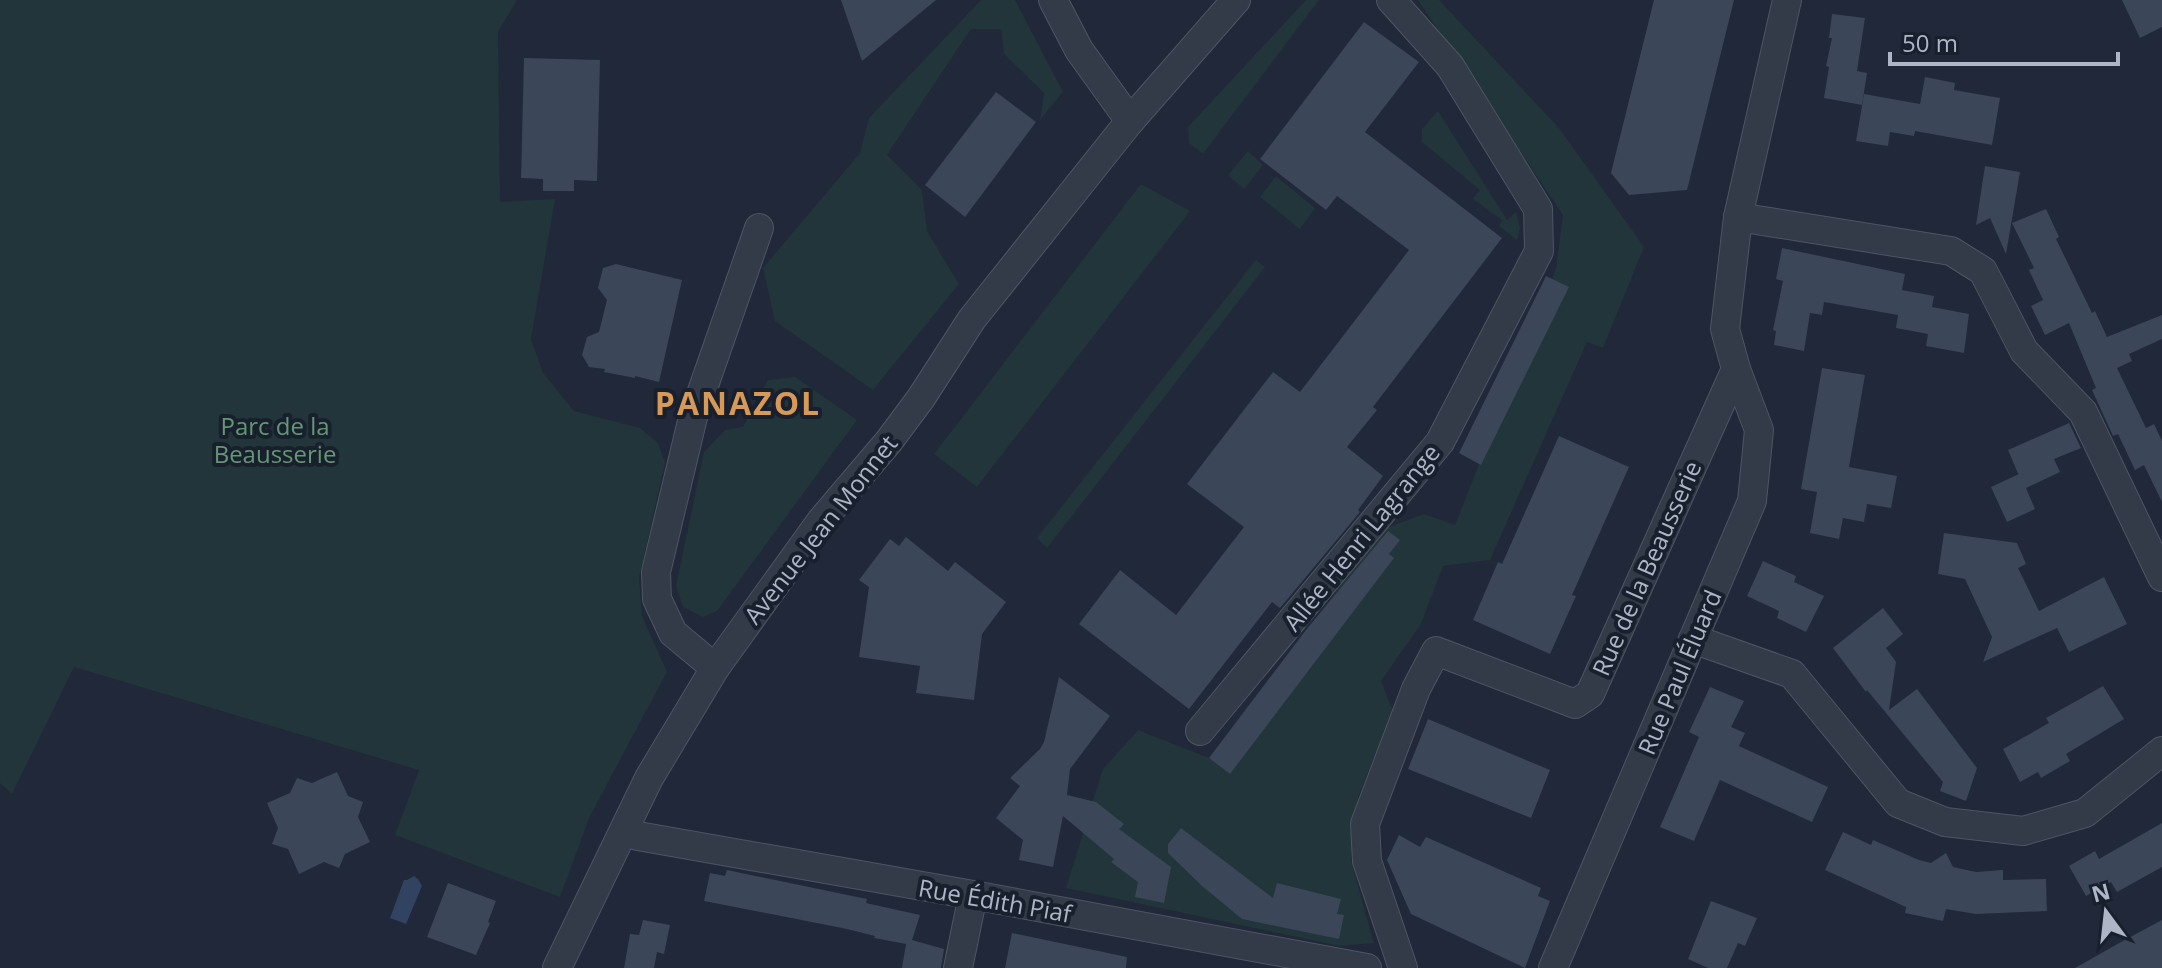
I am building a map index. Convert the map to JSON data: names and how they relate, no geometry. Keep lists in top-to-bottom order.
{
  "streets": {
    "street": [
      "Avenue Jean Monnet",
      "Allée Henri Lagrange",
      "Rue de la Beausserie",
      "Rue Paul Éluard",
      "Rue Édith Piaf"
    ]
  },
  "crossings": [
    ["Avenue Jean Monnet", "Rue Édith Piaf"],
    ["Rue de la Beausserie", "Rue Paul Éluard"]
  ],
  "districts": ["PANAZOL"],
  "parks": ["Parc de la Beausserie"],
  "scale_bar": "50 m",
  "north": "top"
}
